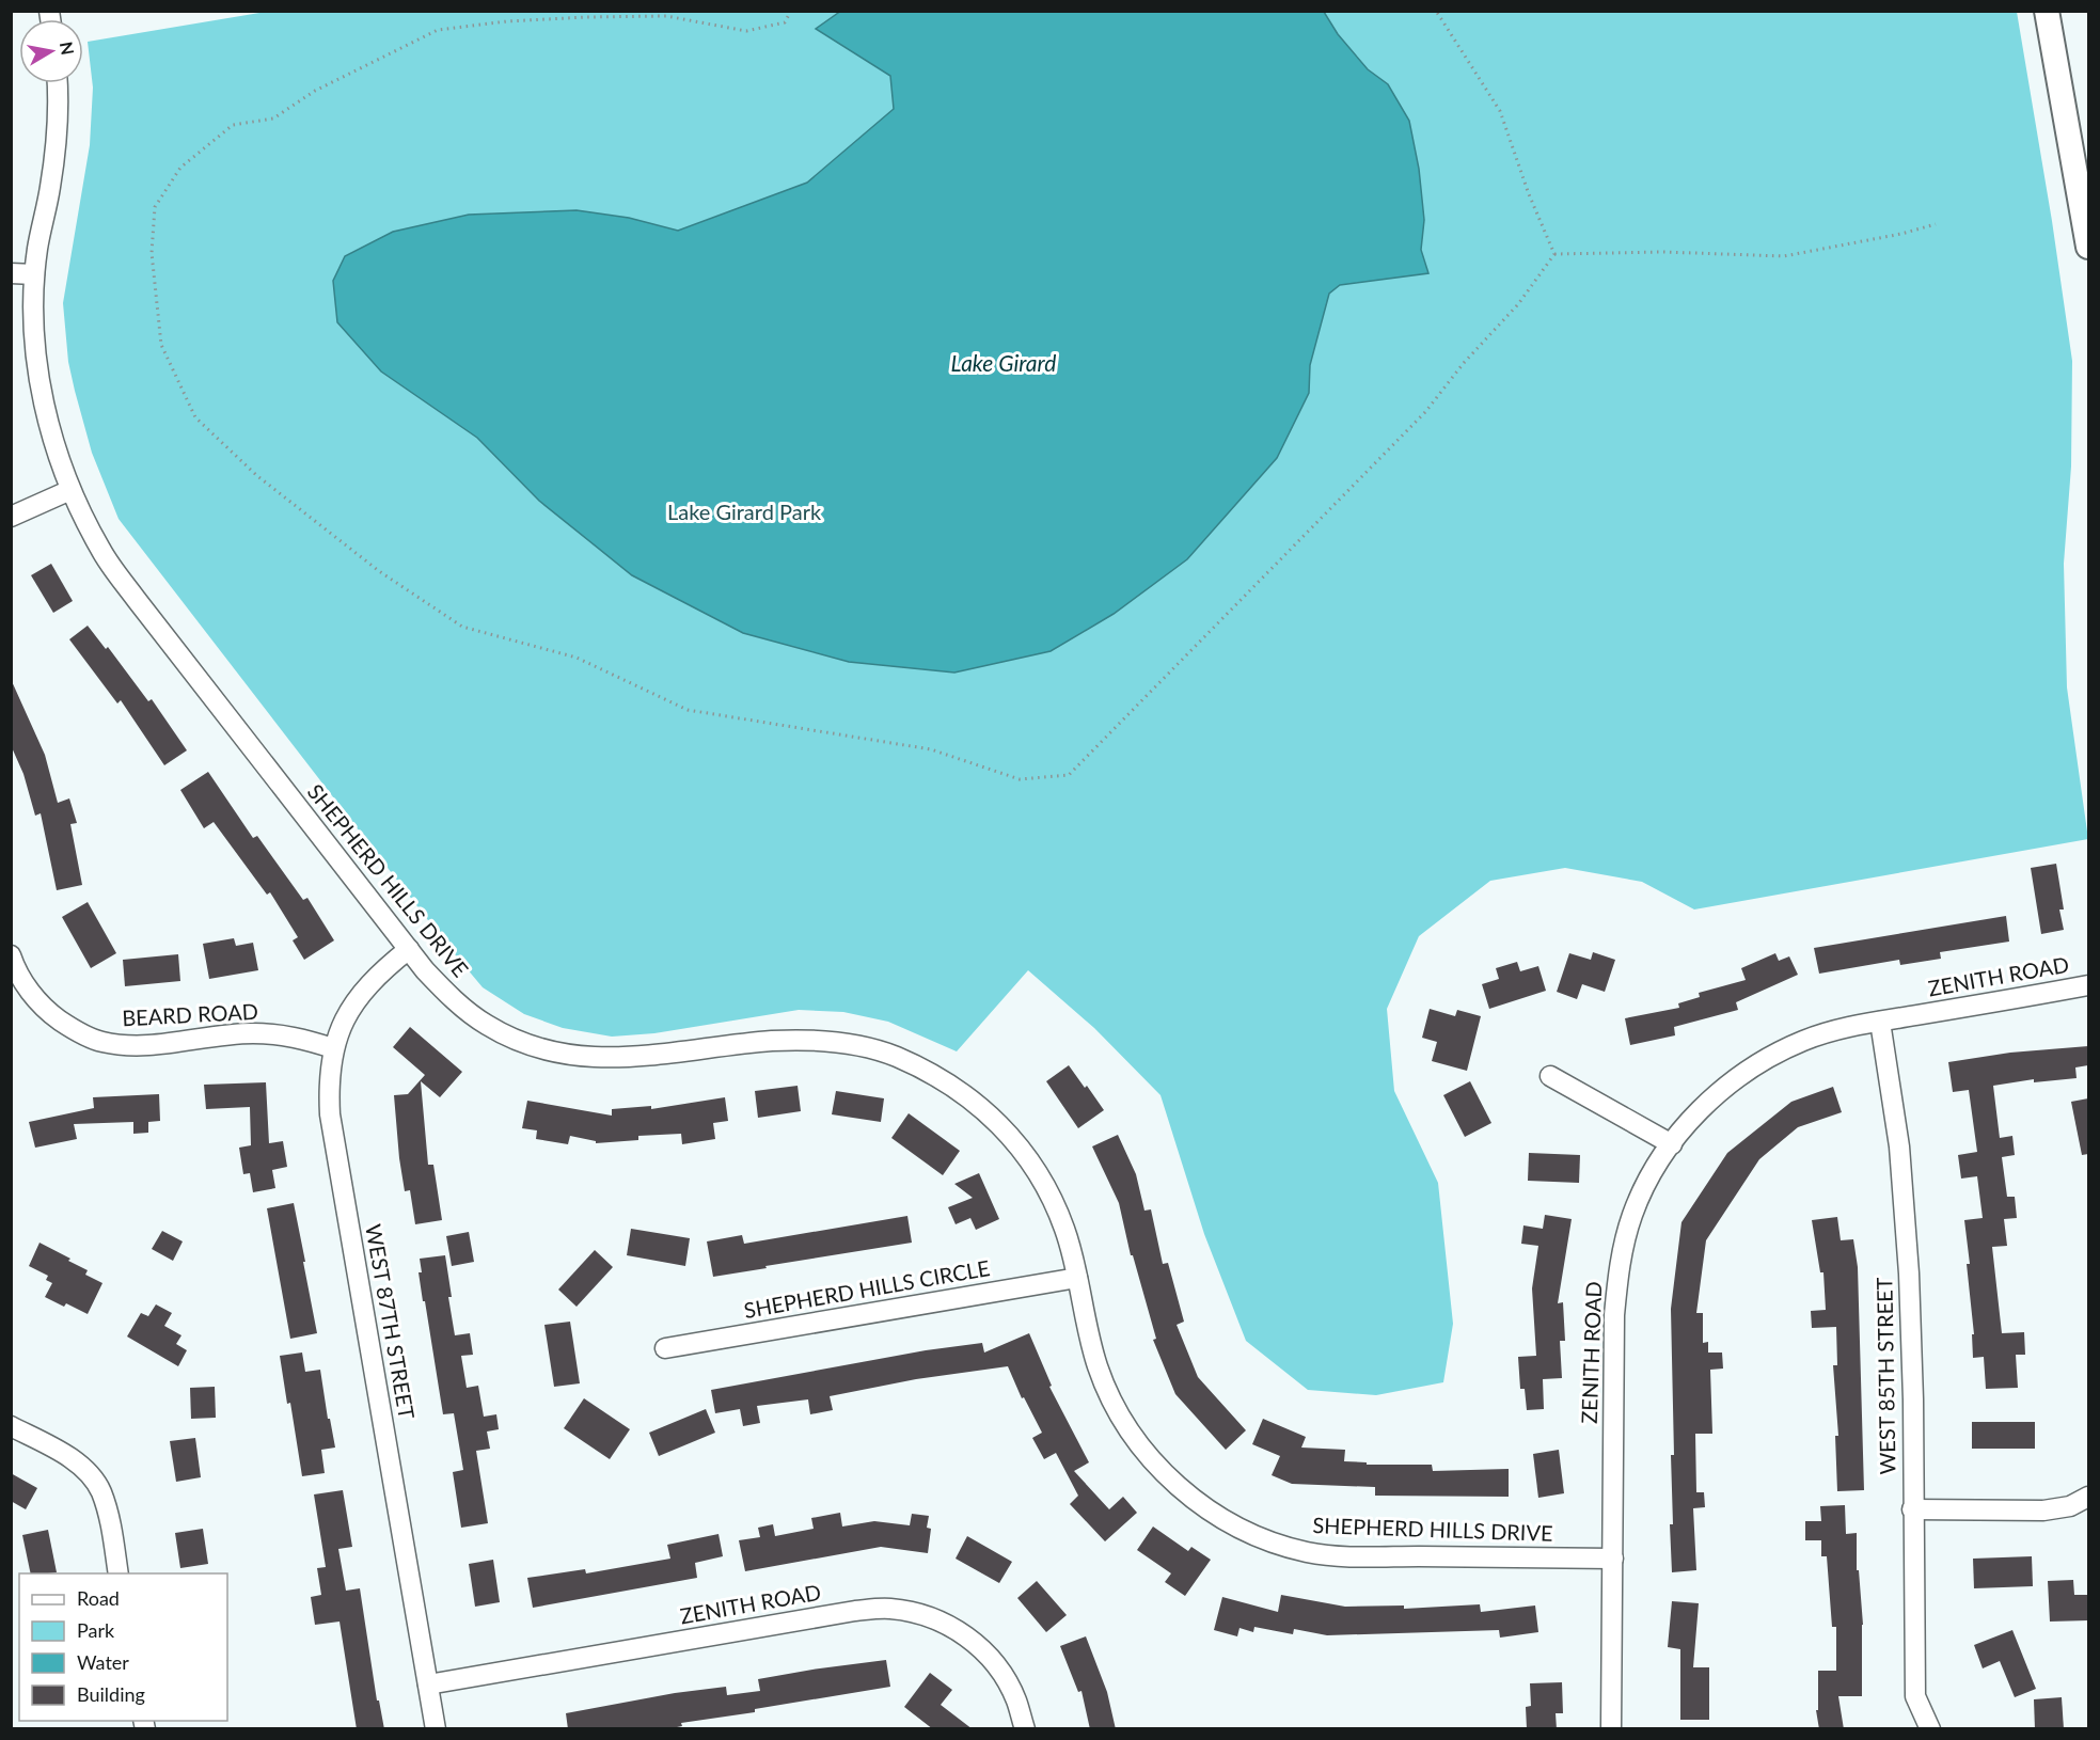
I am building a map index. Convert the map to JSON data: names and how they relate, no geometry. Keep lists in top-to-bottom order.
{
  "streets": {
    "street": [
      "SHEPHERD HILLS DRIVE",
      "ZENITH ROAD",
      "BEARD ROAD",
      "SHEPHERD HILLS CIRCLE",
      "WEST 87TH STREET",
      "WEST 85TH STREET"
    ]
  },
  "crossings": [
    ["SHEPHERD HILLS DRIVE", "ZENITH ROAD"],
    ["SHEPHERD HILLS DRIVE", "SHEPHERD HILLS CIRCLE"],
    ["SHEPHERD HILLS DRIVE", "WEST 87TH STREET"],
    ["ZENITH ROAD", "WEST 87TH STREET"],
    ["ZENITH ROAD", "WEST 85TH STREET"],
    ["BEARD ROAD", "WEST 87TH STREET"]
  ],
  "water": ["Lake Girard"],
  "parks": ["Lake Girard Park"],
  "legend": [
    "Road",
    "Park",
    "Water",
    "Building"
  ],
  "north": "right"
}
